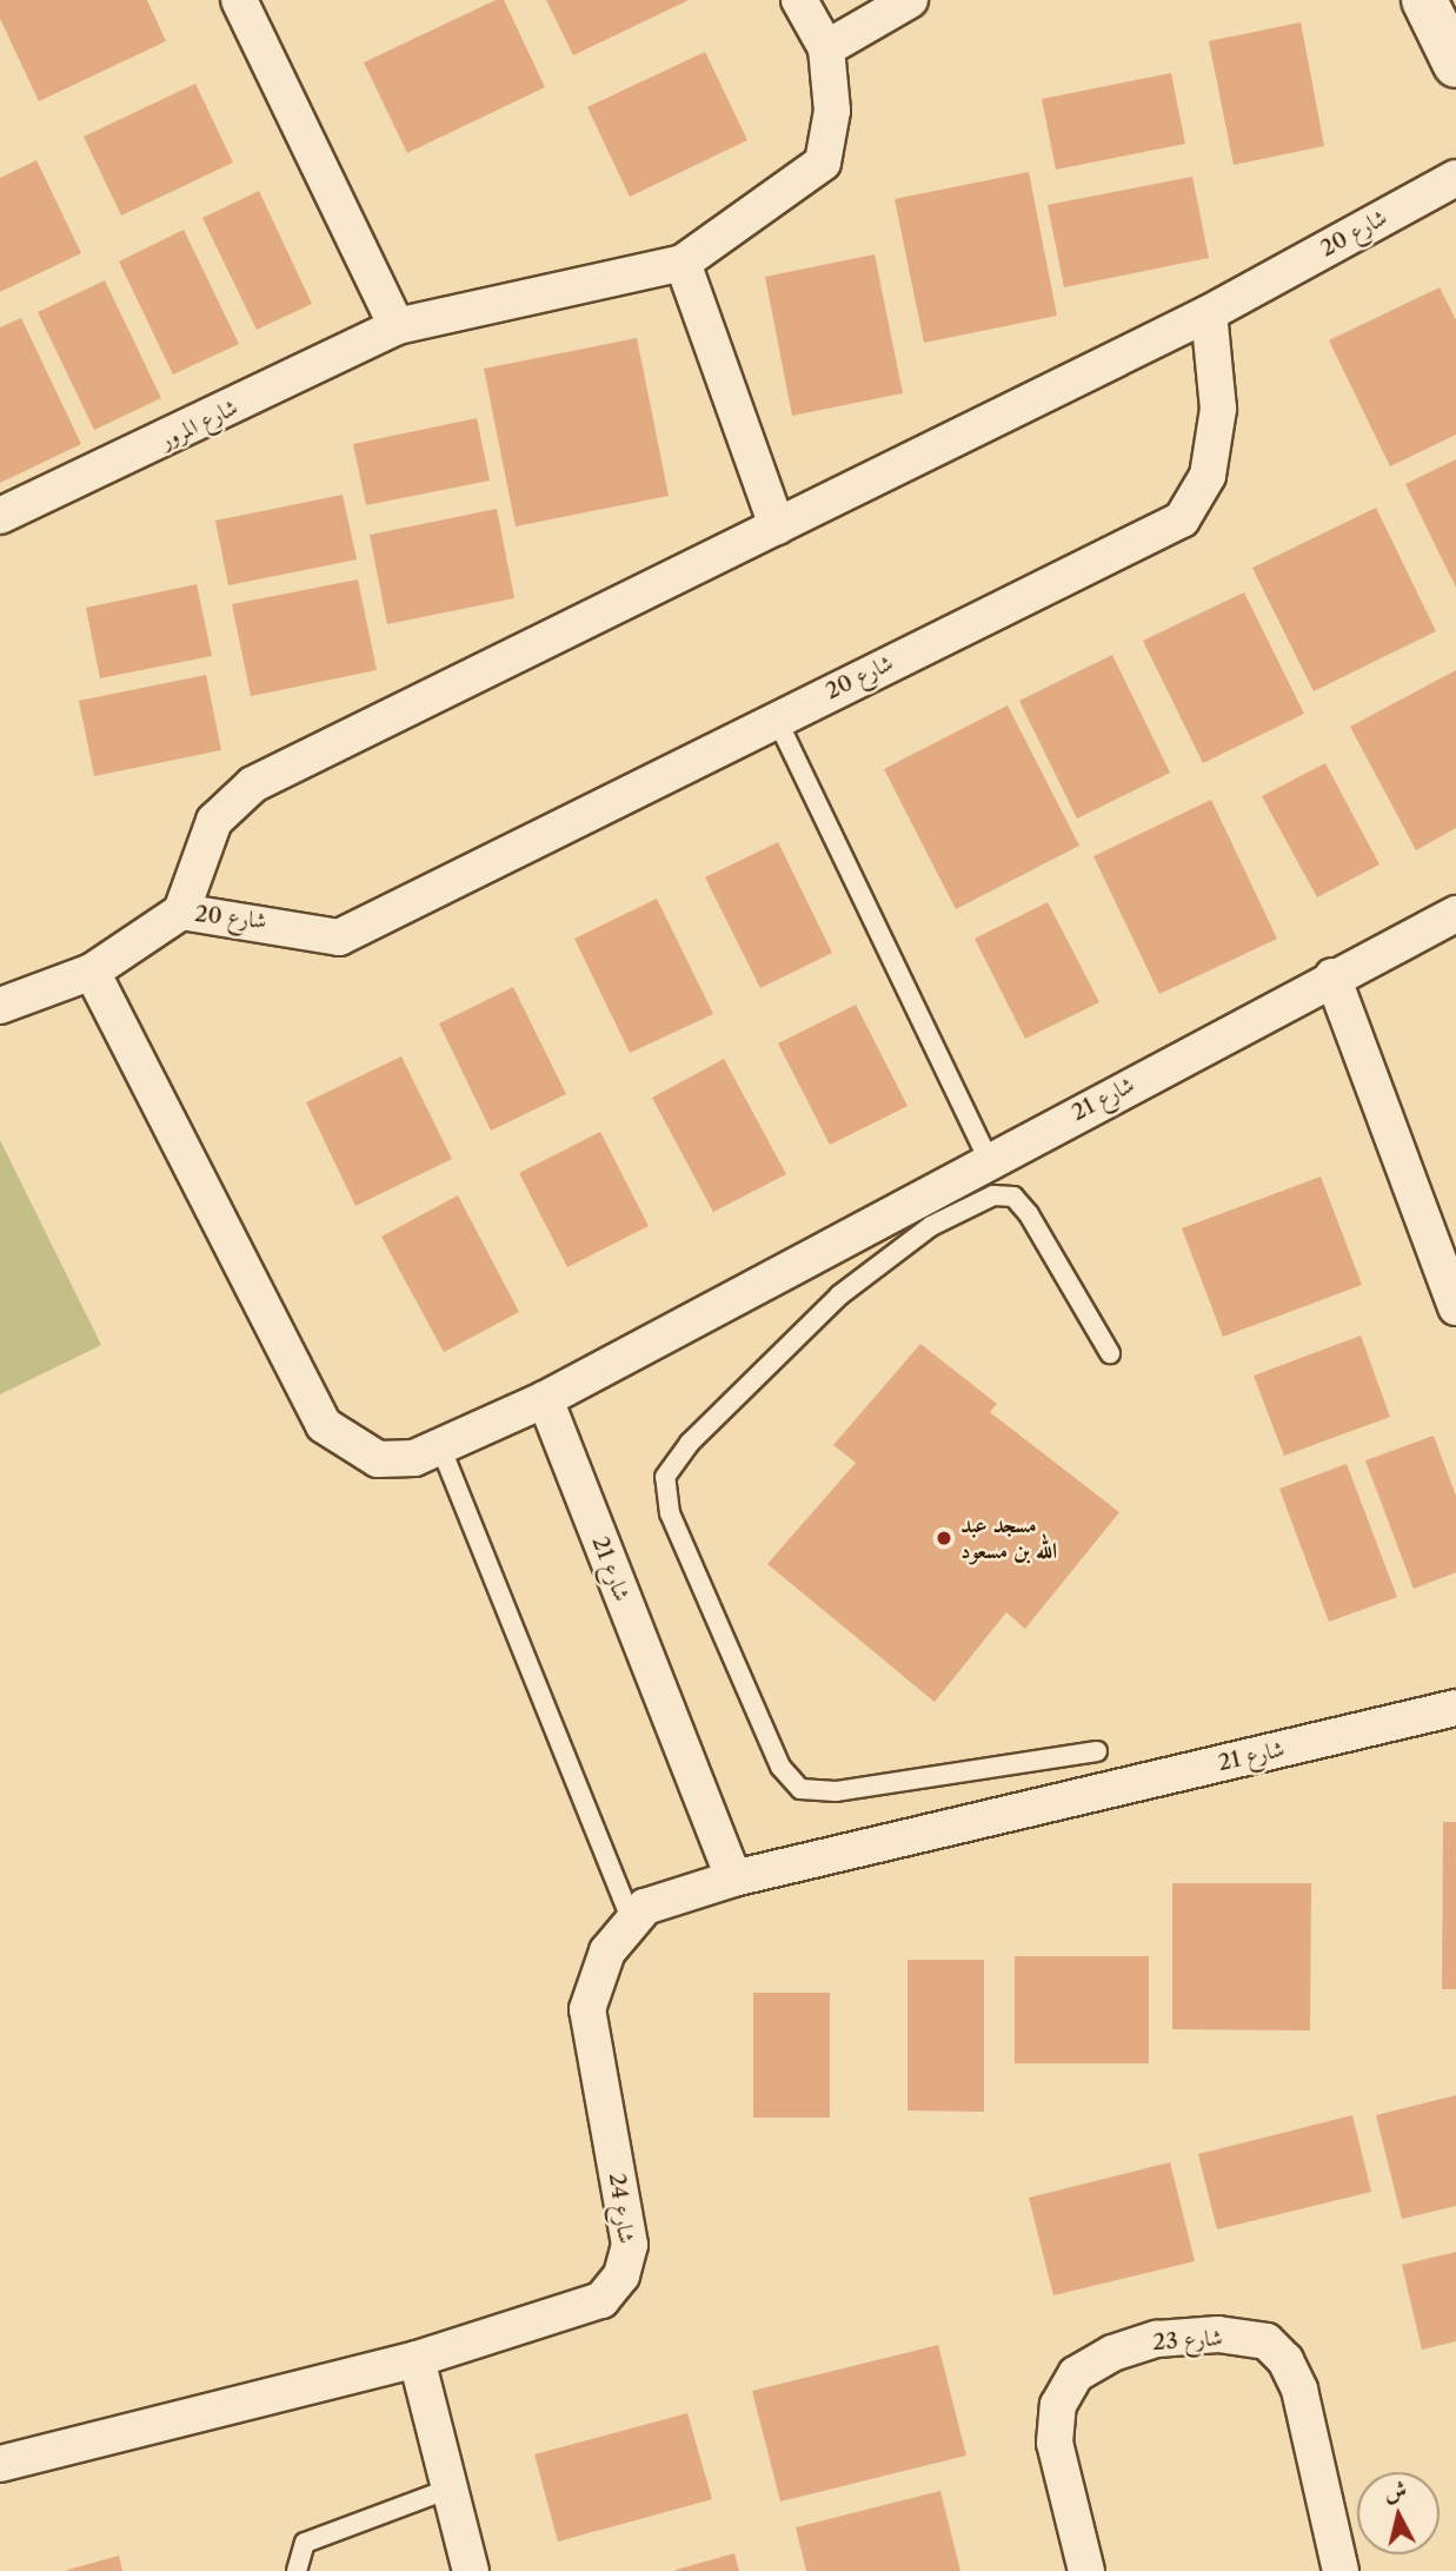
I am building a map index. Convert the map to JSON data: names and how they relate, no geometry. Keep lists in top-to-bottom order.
{
  "streets": {
    "street": [
      "شارع 20",
      "شارع المرور",
      "شارع 21",
      "شارع 24",
      "شارع 23"
    ]
  },
  "crossings": [
    ["شارع 21", "شارع 24"]
  ],
  "places": ["مسجد عبد الله بن مسعود"],
  "north": "top"
}
